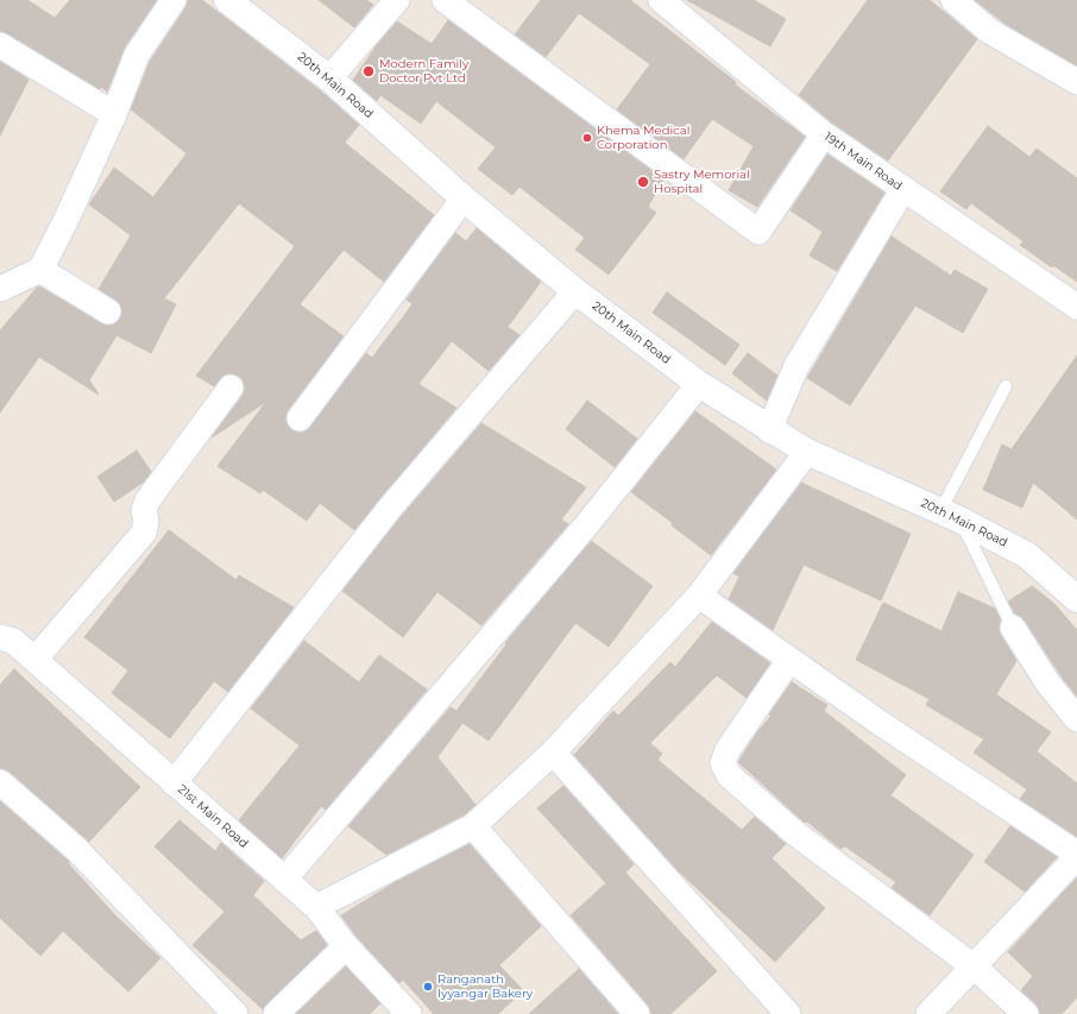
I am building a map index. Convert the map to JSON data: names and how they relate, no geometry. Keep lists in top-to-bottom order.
{
  "streets": {
    "street": ["20th Main Road", "19th Main Road", "21st Main Road"]
  },
  "places": [
    "Modern Family Doctor Pvt Ltd",
    "Khema Medical Corporation",
    "Sastry Memorial Hospital",
    "Ranganath Iyyangar Bakery"
  ]
}
